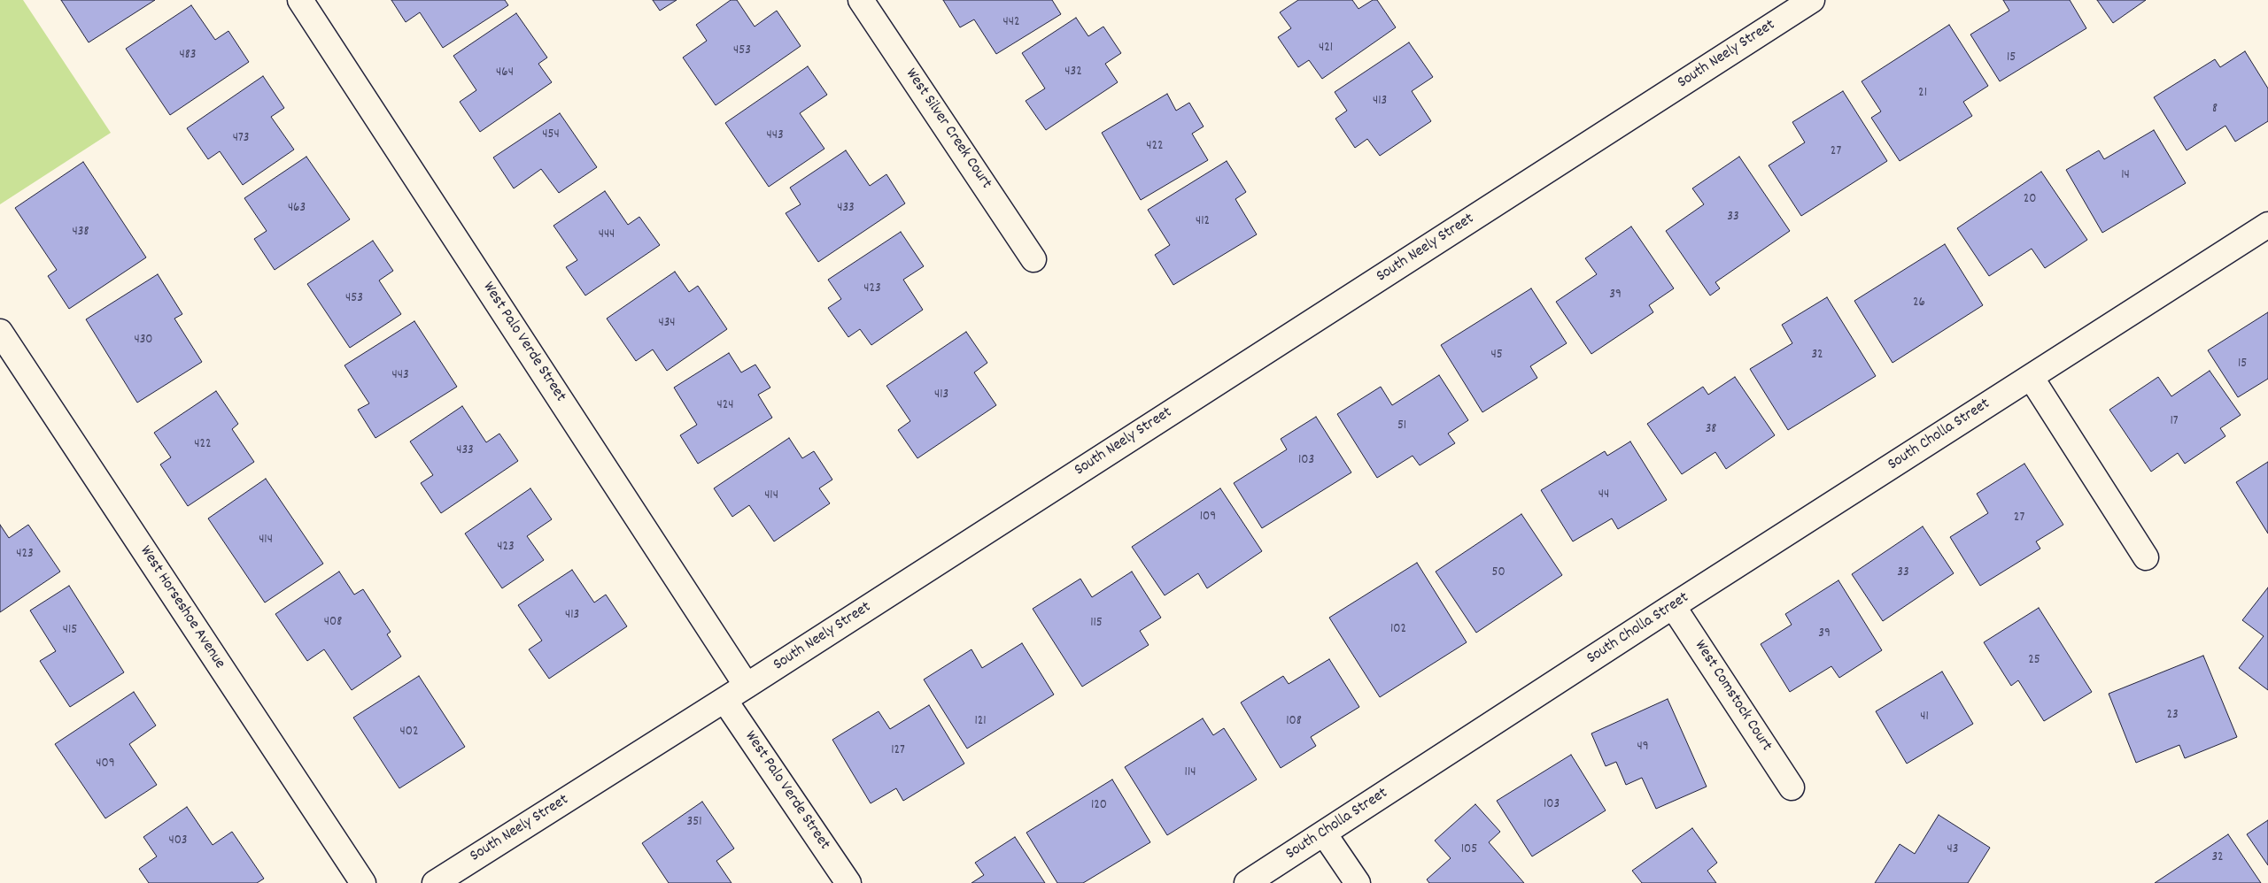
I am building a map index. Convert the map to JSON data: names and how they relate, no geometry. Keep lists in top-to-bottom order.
{
  "streets": {
    "street": [
      "South Neely Street",
      "West Silver Creek Court",
      "West Palo Verde Street",
      "South Cholla Street",
      "West Horseshoe Avenue",
      "West Comstock Court"
    ]
  },
  "crossings": [
    ["South Neely Street", "West Palo Verde Street"],
    ["South Cholla Street", "West Comstock Court"]
  ],
  "house_numbers": [
    "442",
    "421",
    "453",
    "483",
    "15",
    "432",
    "464",
    "21",
    "413",
    "8",
    "454",
    "443",
    "473",
    "422",
    "27",
    "14",
    "20",
    "463",
    "433",
    "33",
    "412",
    "438",
    "444",
    "423",
    "39",
    "453",
    "26",
    "434",
    "430",
    "45",
    "32",
    "15",
    "443",
    "413",
    "424",
    "17",
    "51",
    "38",
    "422",
    "433",
    "103",
    "44",
    "414",
    "109",
    "27",
    "414",
    "423",
    "423",
    "50",
    "33",
    "413",
    "408",
    "115",
    "102",
    "415",
    "39",
    "25",
    "23",
    "41",
    "121",
    "108",
    "402",
    "49",
    "127",
    "409",
    "114",
    "103",
    "120",
    "351",
    "403",
    "105",
    "43",
    "32"
  ]
}
